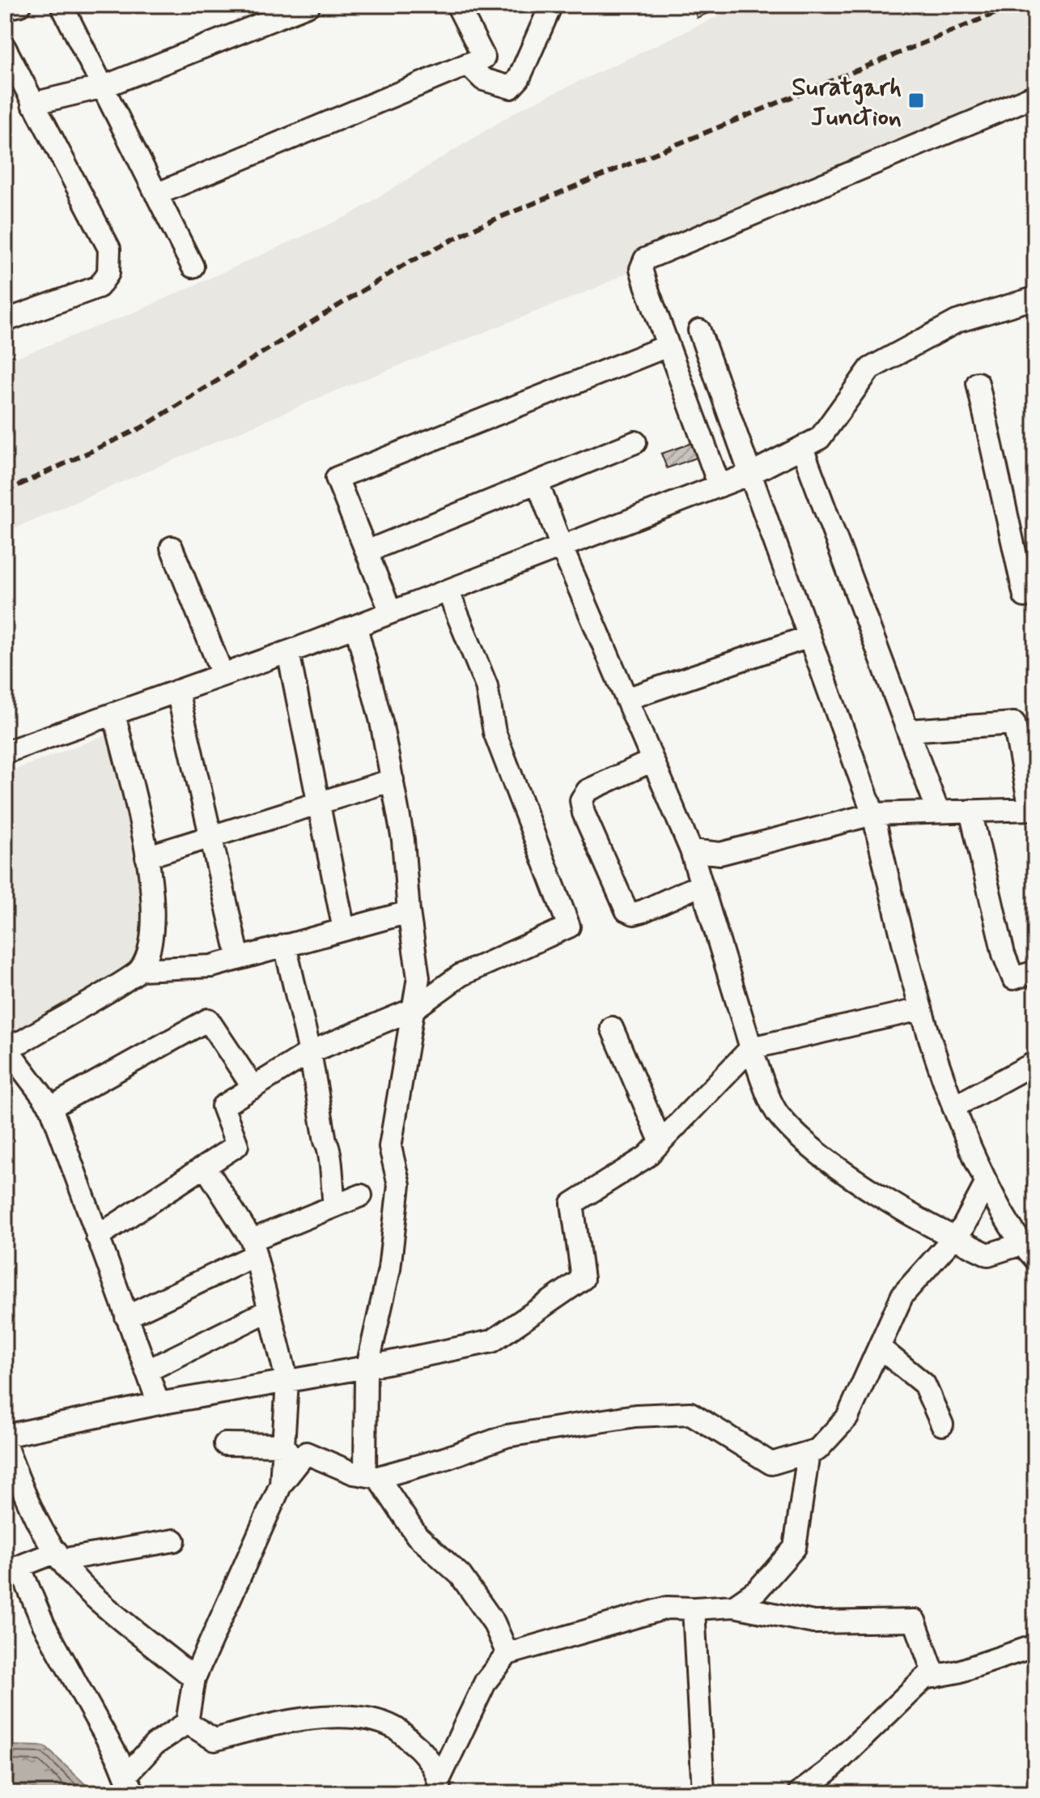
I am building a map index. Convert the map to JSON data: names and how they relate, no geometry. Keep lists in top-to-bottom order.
{
  "places": {
    "transit": ["Suratgarh Junction"]
  }
}
